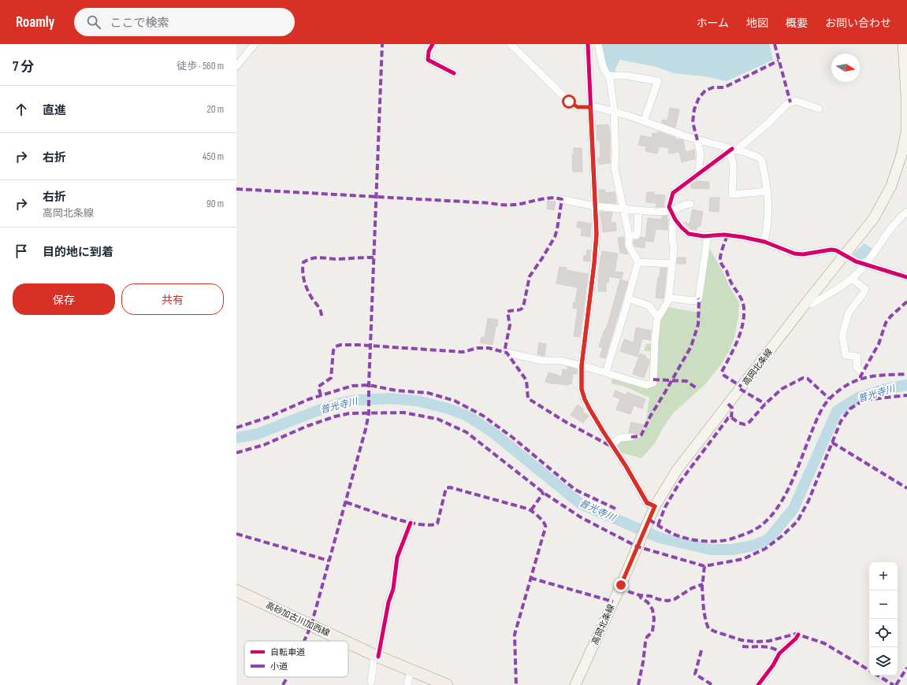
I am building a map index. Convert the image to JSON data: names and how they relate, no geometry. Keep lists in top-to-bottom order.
{
  "streets": {
    "main road": ["高岡北条線", "高砂加古川加西線"]
  },
  "water": ["普光寺川"],
  "legend": ["自転車道", "小道"],
  "north": "right",
  "page": {
    "header": "Roamly",
    "search": "ここで検索",
    "nav": [
      "ホーム",
      "地図",
      "概要",
      "お問い合わせ"
    ],
    "heading": ["7 分", "徒歩 · 560 m"],
    "list": [
      ["直進", "20 m"],
      ["右折", "450 m"],
      ["右折", "高岡北条線", "90 m"],
      "目的地に到着"
    ],
    "buttons": ["保存", "共有"],
    "map_buttons": ["+", "−"]
  }
}
